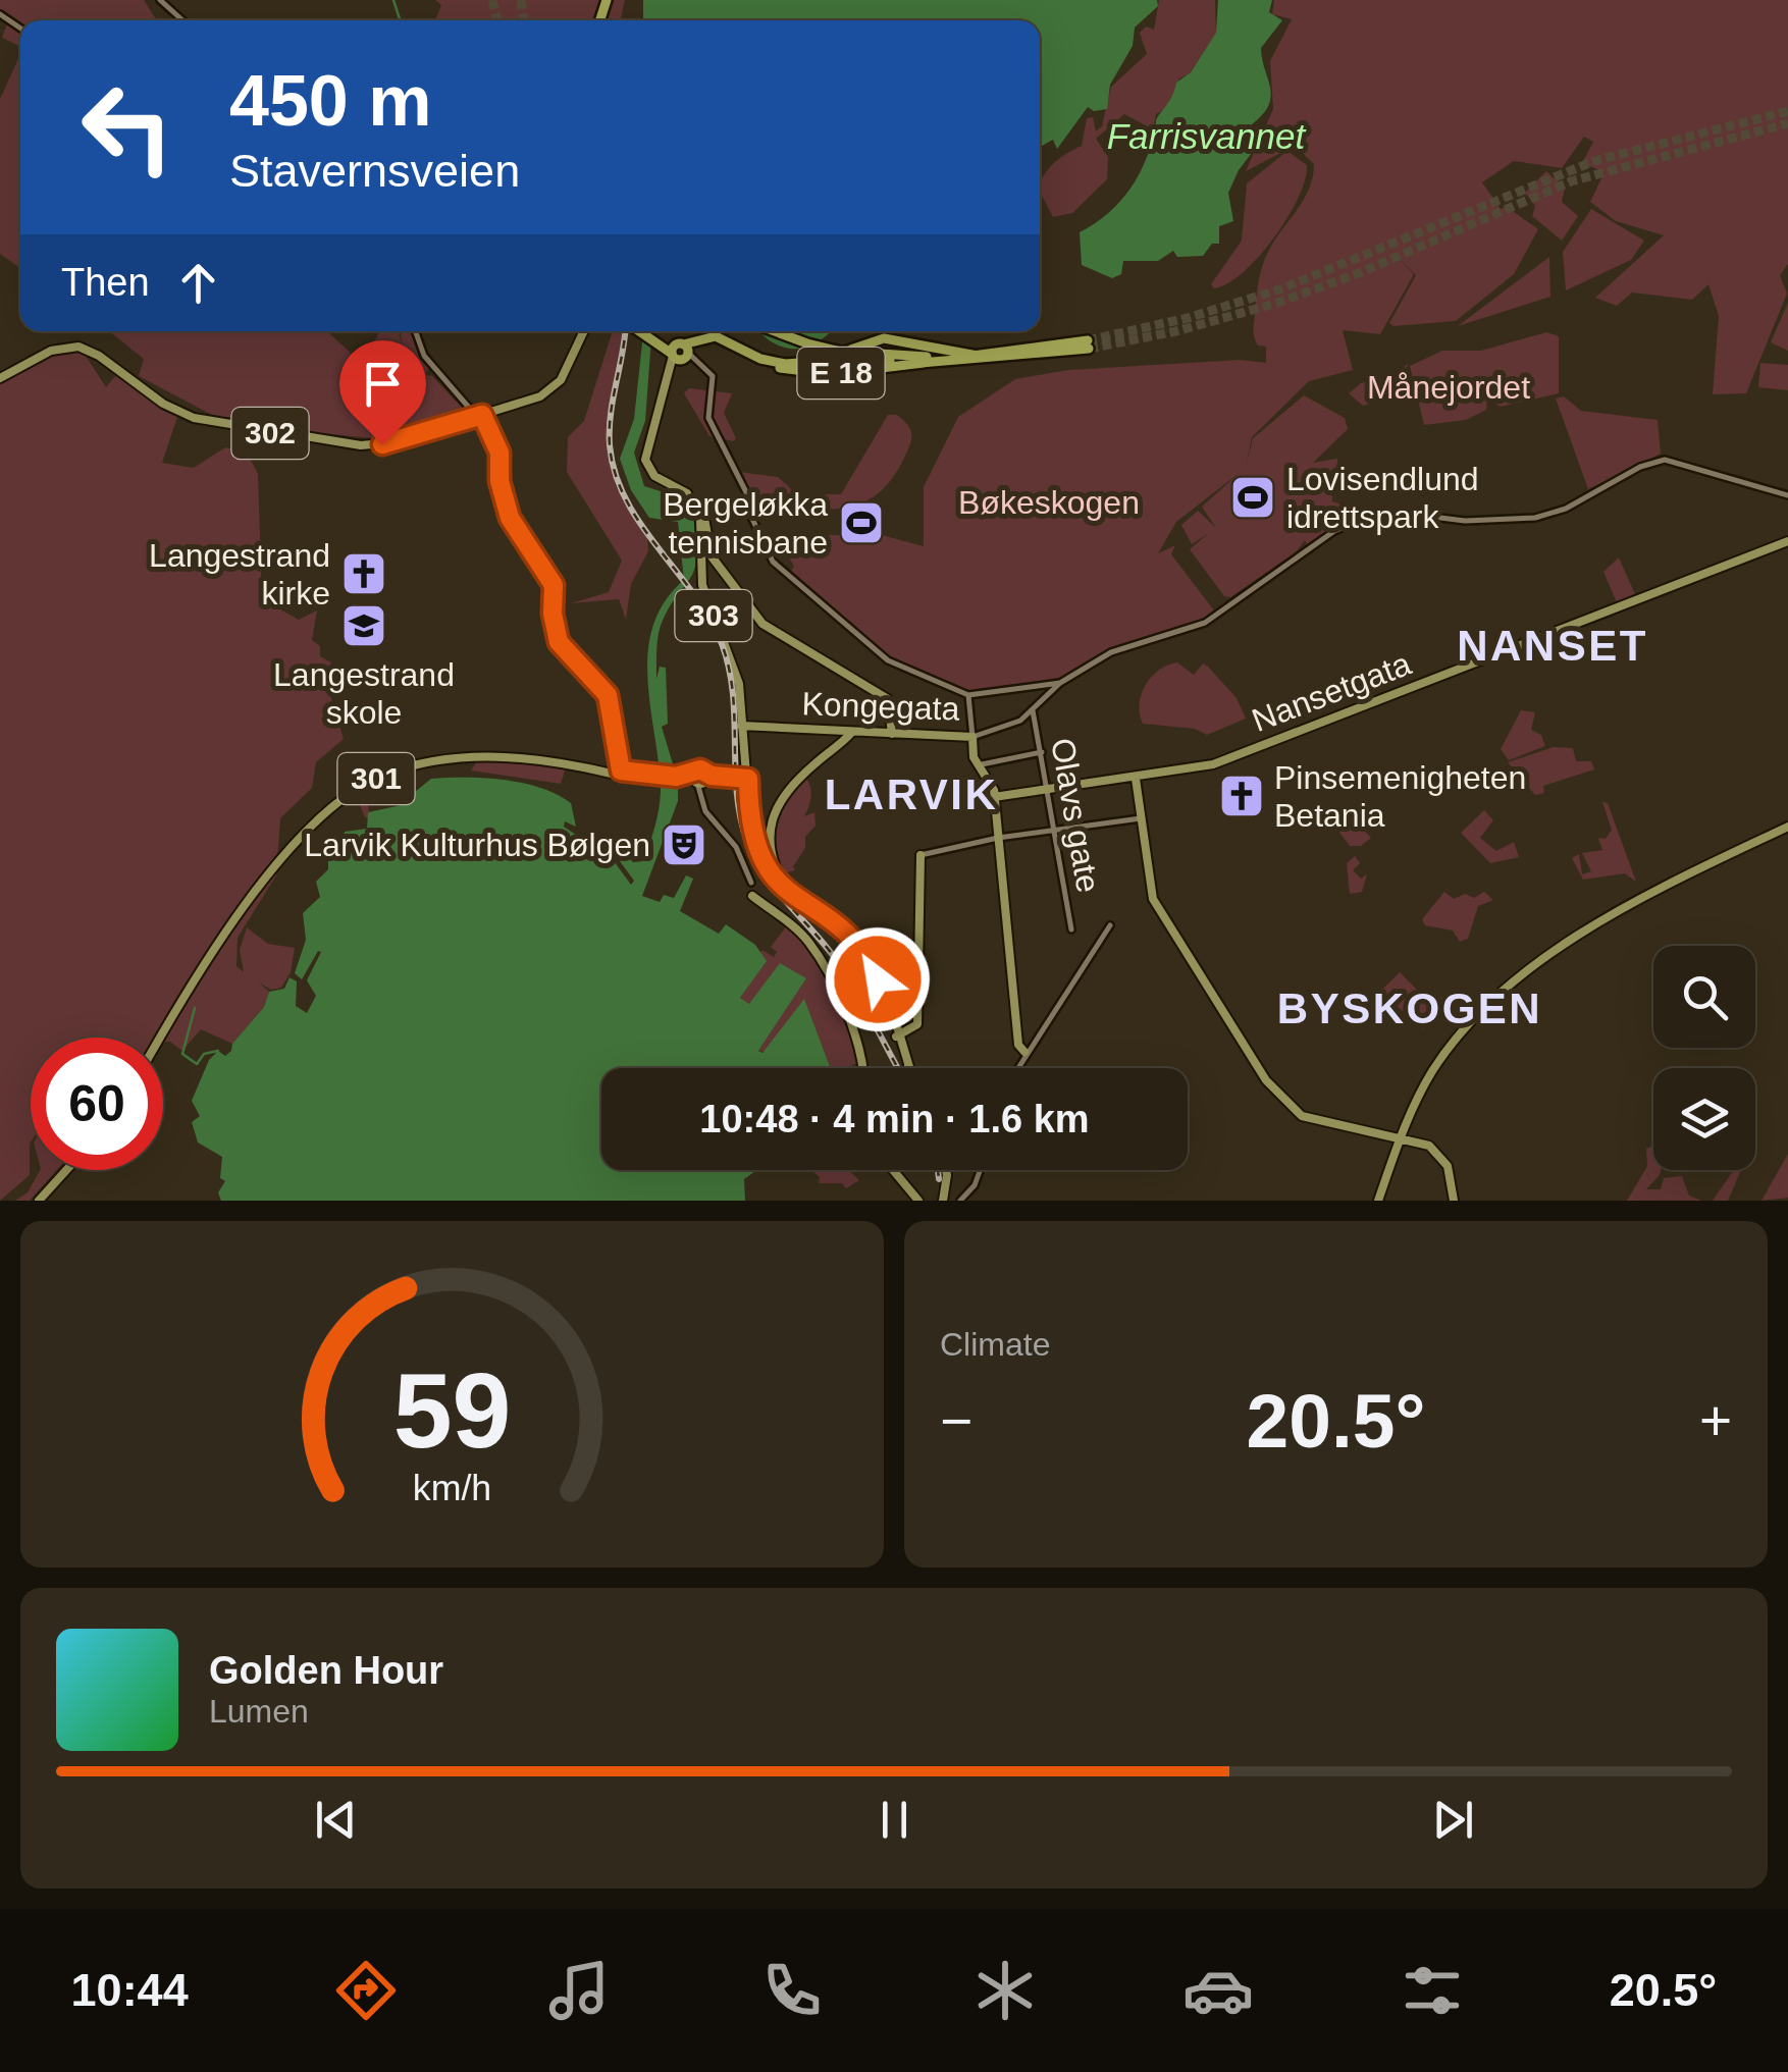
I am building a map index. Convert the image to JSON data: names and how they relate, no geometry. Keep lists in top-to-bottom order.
{
  "streets": {
    "highway": ["E 18"],
    "main road": [
      "302",
      "303",
      "Nansetgata",
      "Kongegata",
      "301"
    ],
    "street": ["Olavs gate"]
  },
  "crossings": [
    ["303", "Kongegata"],
    ["303", "301"],
    ["Nansetgata", "Olavs gate"],
    ["Kongegata", "Olavs gate"]
  ],
  "districts": ["NANSET", "LARVIK", "BYSKOGEN"],
  "water": ["Farrisvannet"],
  "parks": ["Månejordet", "Bøkeskogen"],
  "places": {
    "sports": ["Lovisendlund idrettspark", "Bergeløkka tennisbane"],
    "church": ["Langestrand kirke", "Pinsemenigheten Betania"],
    "school or university": ["Langestrand skole"],
    "theatre": ["Larvik Kulturhus Bølgen"]
  },
  "page": {
    "turn": ["450 m", "Stavernsveien"],
    "then": "Then",
    "limit": "60",
    "trip": "10:48 · 4 min · 1.6 km",
    "tile": "Climate",
    "heat": ["−", "20.5°", "+"],
    "song": ["Golden Hour", "Lumen"],
    "tabs": ["10:44", "20.5°"],
    "gauge": ["59", "km/h"]
  }
}
